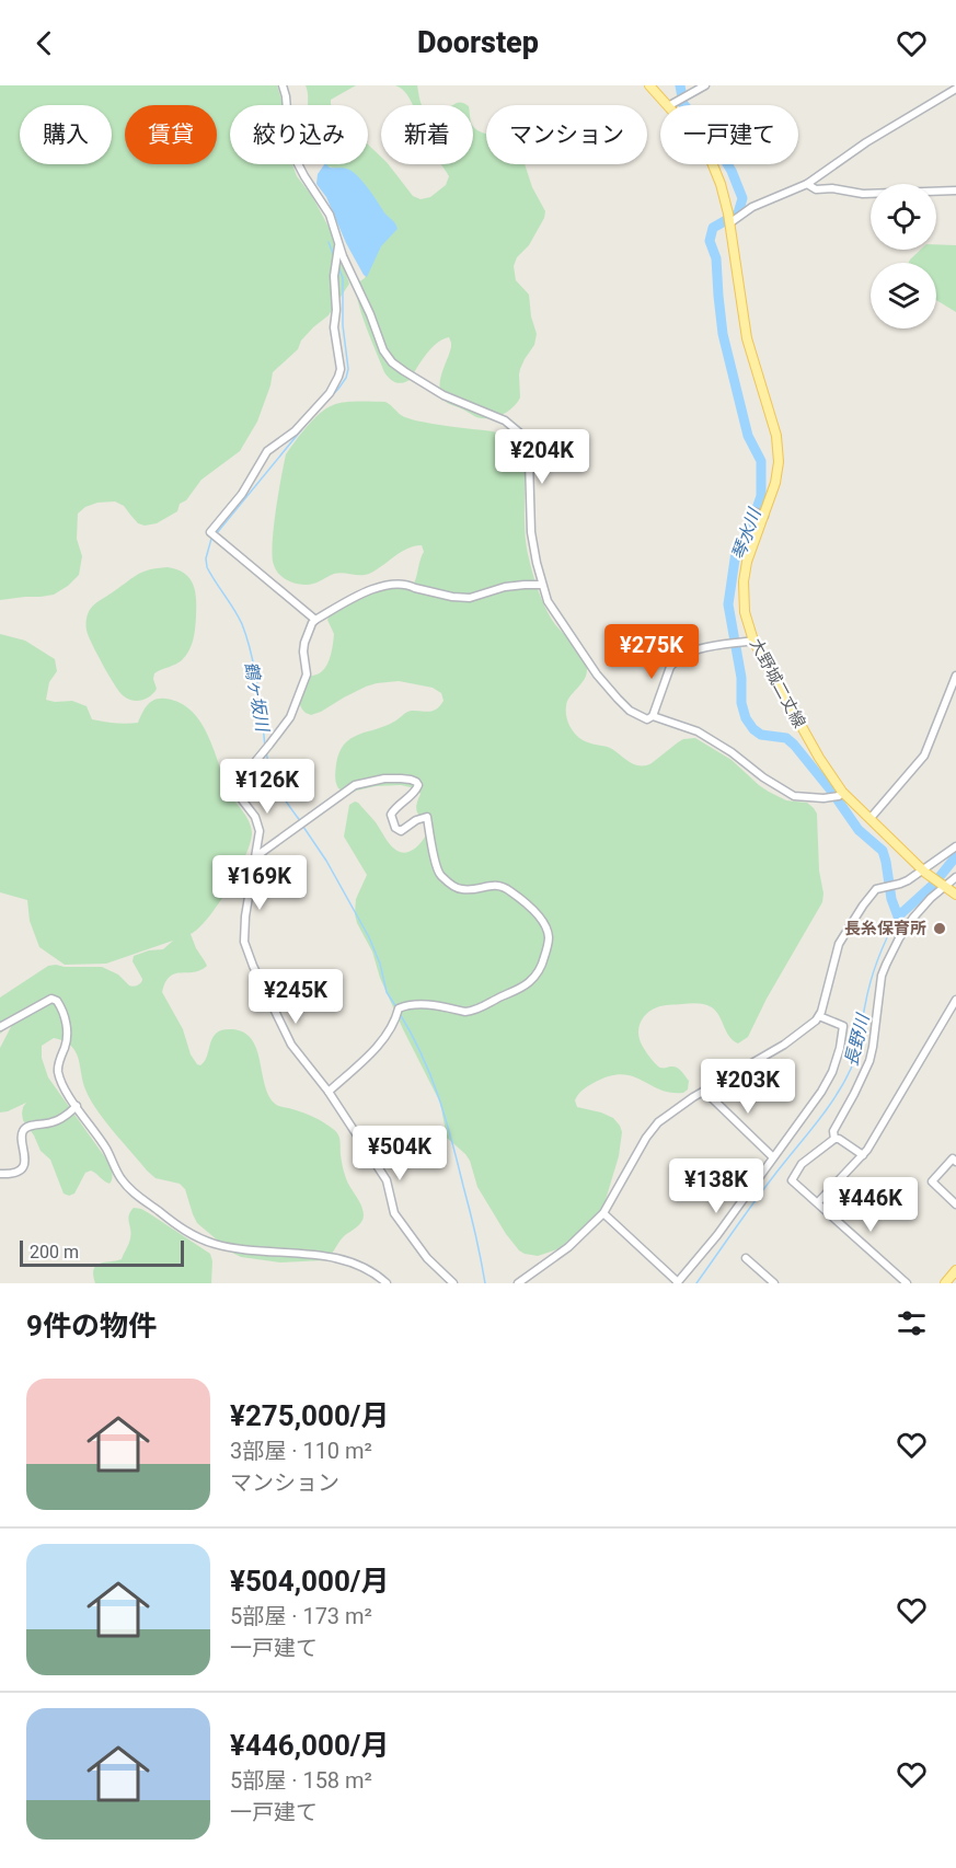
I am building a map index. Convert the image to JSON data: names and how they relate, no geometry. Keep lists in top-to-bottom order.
{
  "streets": {
    "main road": ["大野城二丈線"]
  },
  "water": ["琴水川", "鶴ヶ坂川", "長野川"],
  "places": ["長糸保育所"],
  "scale_bar": "200 m",
  "page": {
    "header": "Doorstep",
    "chip": [
      "購入",
      "賃貸",
      "絞り込み",
      "新着",
      "マンション",
      "一戸建て"
    ],
    "price": [
      "¥204K",
      "¥275K",
      "¥126K",
      "¥169K",
      "¥245K",
      "¥203K",
      "¥504K",
      "¥138K",
      "¥446K"
    ],
    "scale": "200 m",
    "heading": "9件の物件",
    "list": [
      {
        "name": "¥275,000/月",
        "note": "3部屋 · 110 m² · マンション"
      },
      {
        "name": "¥504,000/月",
        "note": "5部屋 · 173 m² · 一戸建て"
      },
      {
        "name": "¥446,000/月",
        "note": "5部屋 · 158 m² · 一戸建て"
      }
    ]
  }
}
